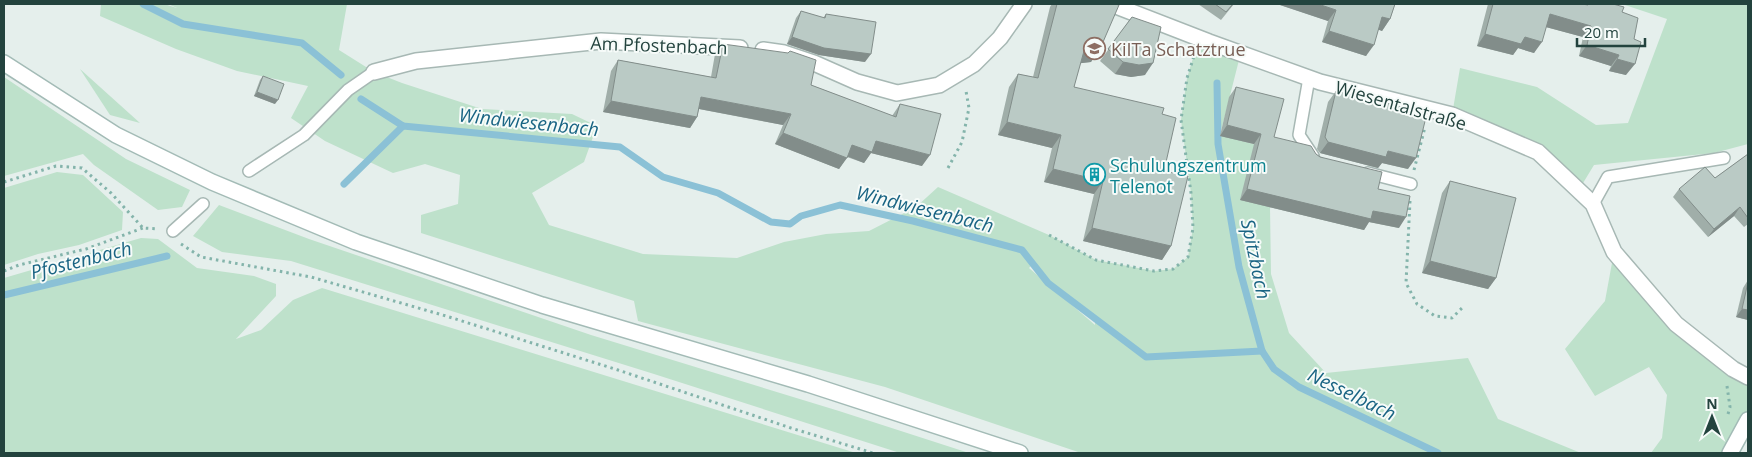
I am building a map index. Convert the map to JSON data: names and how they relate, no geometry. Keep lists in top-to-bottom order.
{
  "streets": {
    "street": ["Am Pfostenbach", "Wiesentalstraße"]
  },
  "water": [
    "Windwiesenbach",
    "Spitzbach",
    "Pfostenbach",
    "Nesselbach"
  ],
  "places": {
    "school or university": ["KiITa Schatztrue"],
    "building": ["Schulungszentrum Telenot"]
  },
  "scale_bar": "20 m",
  "north": "top"
}
